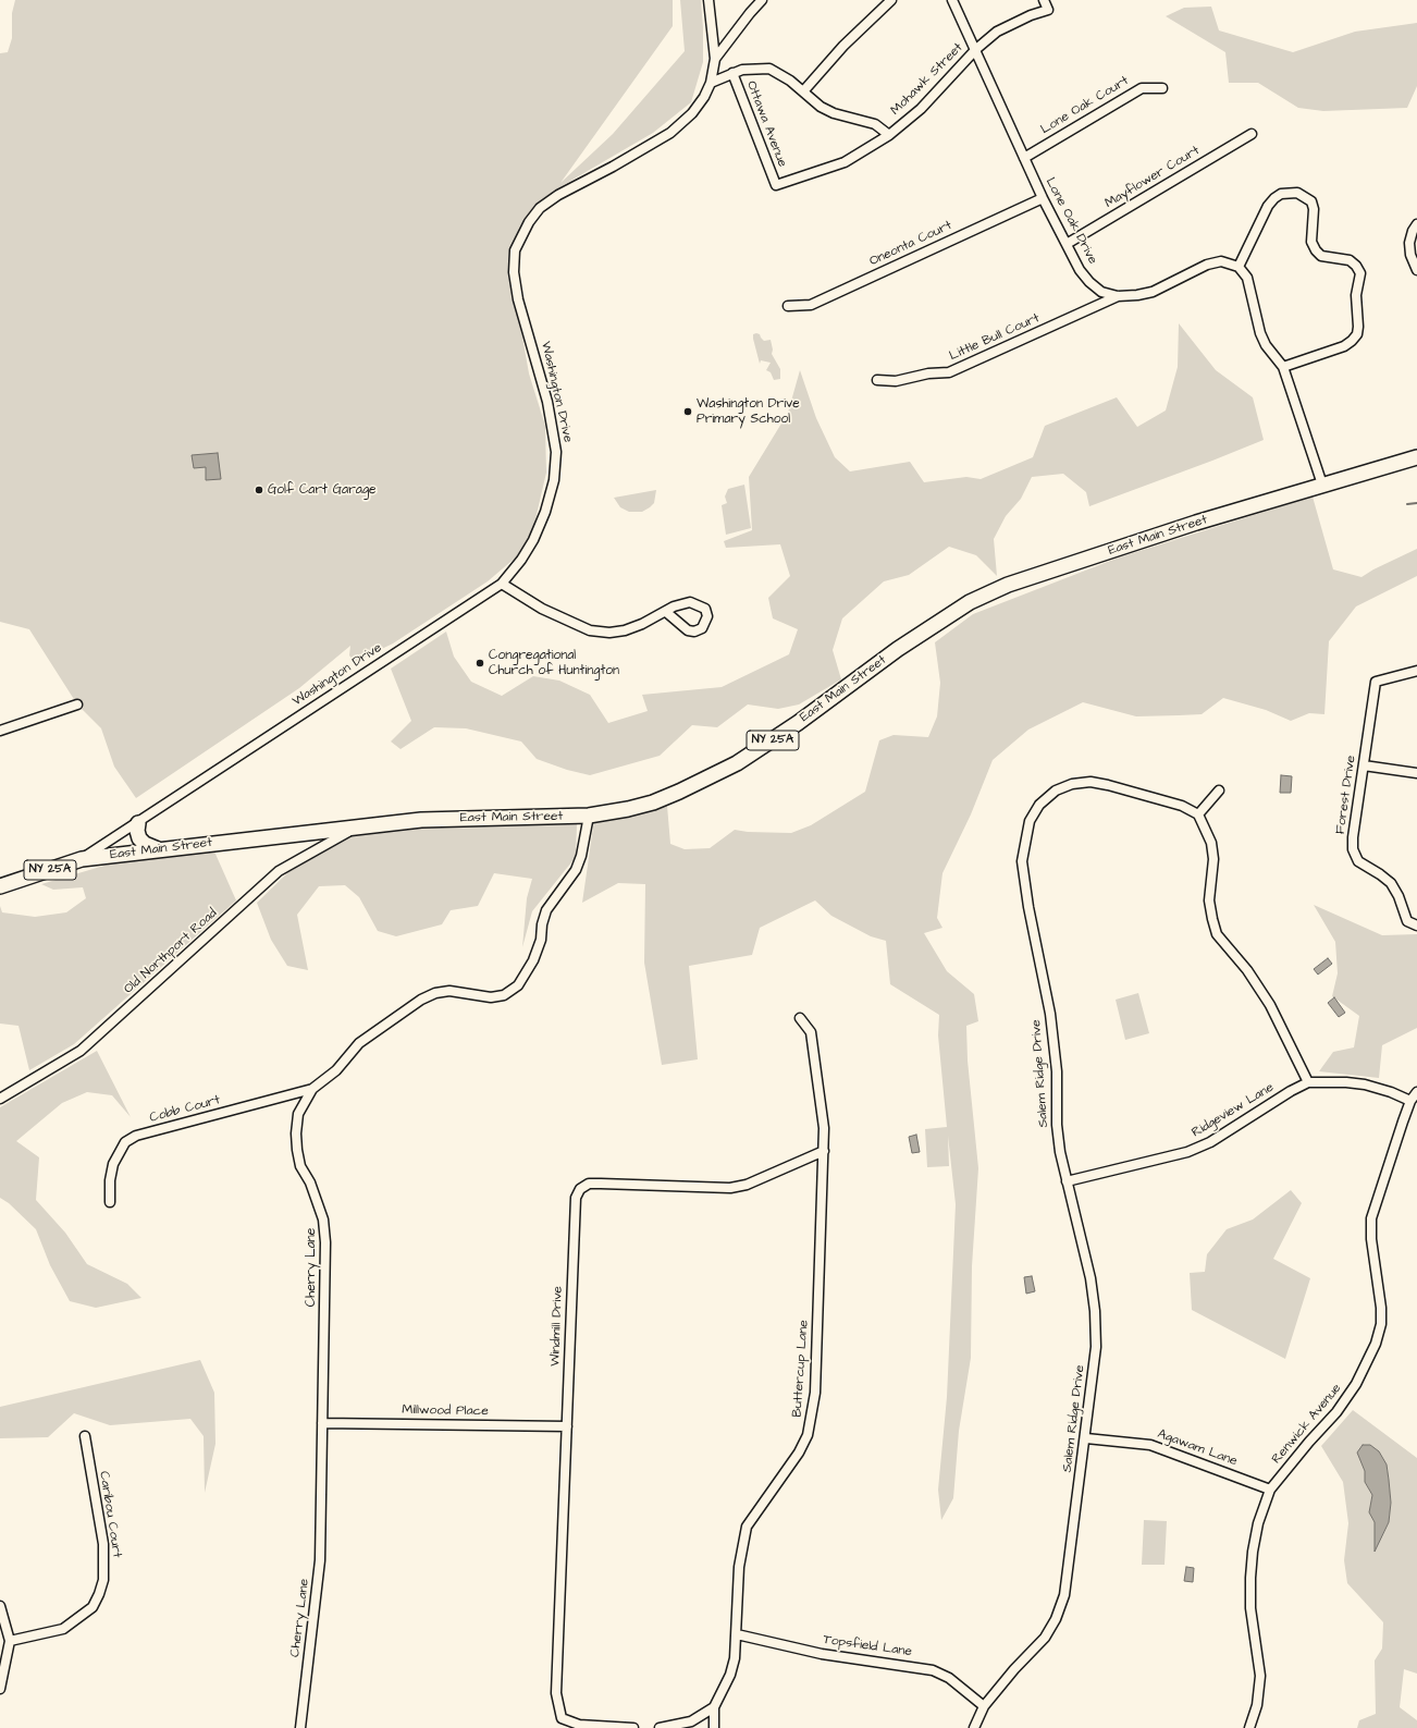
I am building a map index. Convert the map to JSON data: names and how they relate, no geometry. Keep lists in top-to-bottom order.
{
  "streets": {
    "main road": ["East Main Street", "NY 25A"],
    "street": [
      "Mohawk Street",
      "Lone Oak Court",
      "Ottawa Avenue",
      "Mayflower Court",
      "Lone Oak Drive",
      "Oneonta Court",
      "Little Bull Court",
      "Washington Drive",
      "Forest Drive",
      "Old Northport Road",
      "Salem Ridge Drive",
      "Cobb Court",
      "Ridgeview Lane",
      "Cherry Lane",
      "Windmill Drive",
      "Buttercup Lane",
      "Millwood Place",
      "Renwick Avenue",
      "Agawam Lane",
      "Caribou Court",
      "Topsfield Lane"
    ]
  },
  "crossings": [
    ["Mohawk Street", "Ottawa Avenue"],
    ["Mohawk Street", "Lone Oak Drive"],
    ["Lone Oak Court", "Lone Oak Drive"],
    ["Mayflower Court", "Lone Oak Drive"],
    ["Lone Oak Drive", "Oneonta Court"],
    ["Lone Oak Drive", "Little Bull Court"],
    ["Washington Drive", "East Main Street"],
    ["East Main Street", "Old Northport Road"],
    ["East Main Street", "Cherry Lane"],
    ["Salem Ridge Drive", "Ridgeview Lane"],
    ["Salem Ridge Drive", "Agawam Lane"],
    ["Salem Ridge Drive", "Topsfield Lane"],
    ["Cobb Court", "Cherry Lane"],
    ["Ridgeview Lane", "Renwick Avenue"],
    ["Cherry Lane", "Millwood Place"],
    ["Windmill Drive", "Buttercup Lane"],
    ["Windmill Drive", "Millwood Place"],
    ["Buttercup Lane", "Topsfield Lane"],
    ["Renwick Avenue", "Agawam Lane"]
  ],
  "places": ["Washington Drive Primary School", "Golf Cart Garage", "Congregational Church of Huntington"]
}
